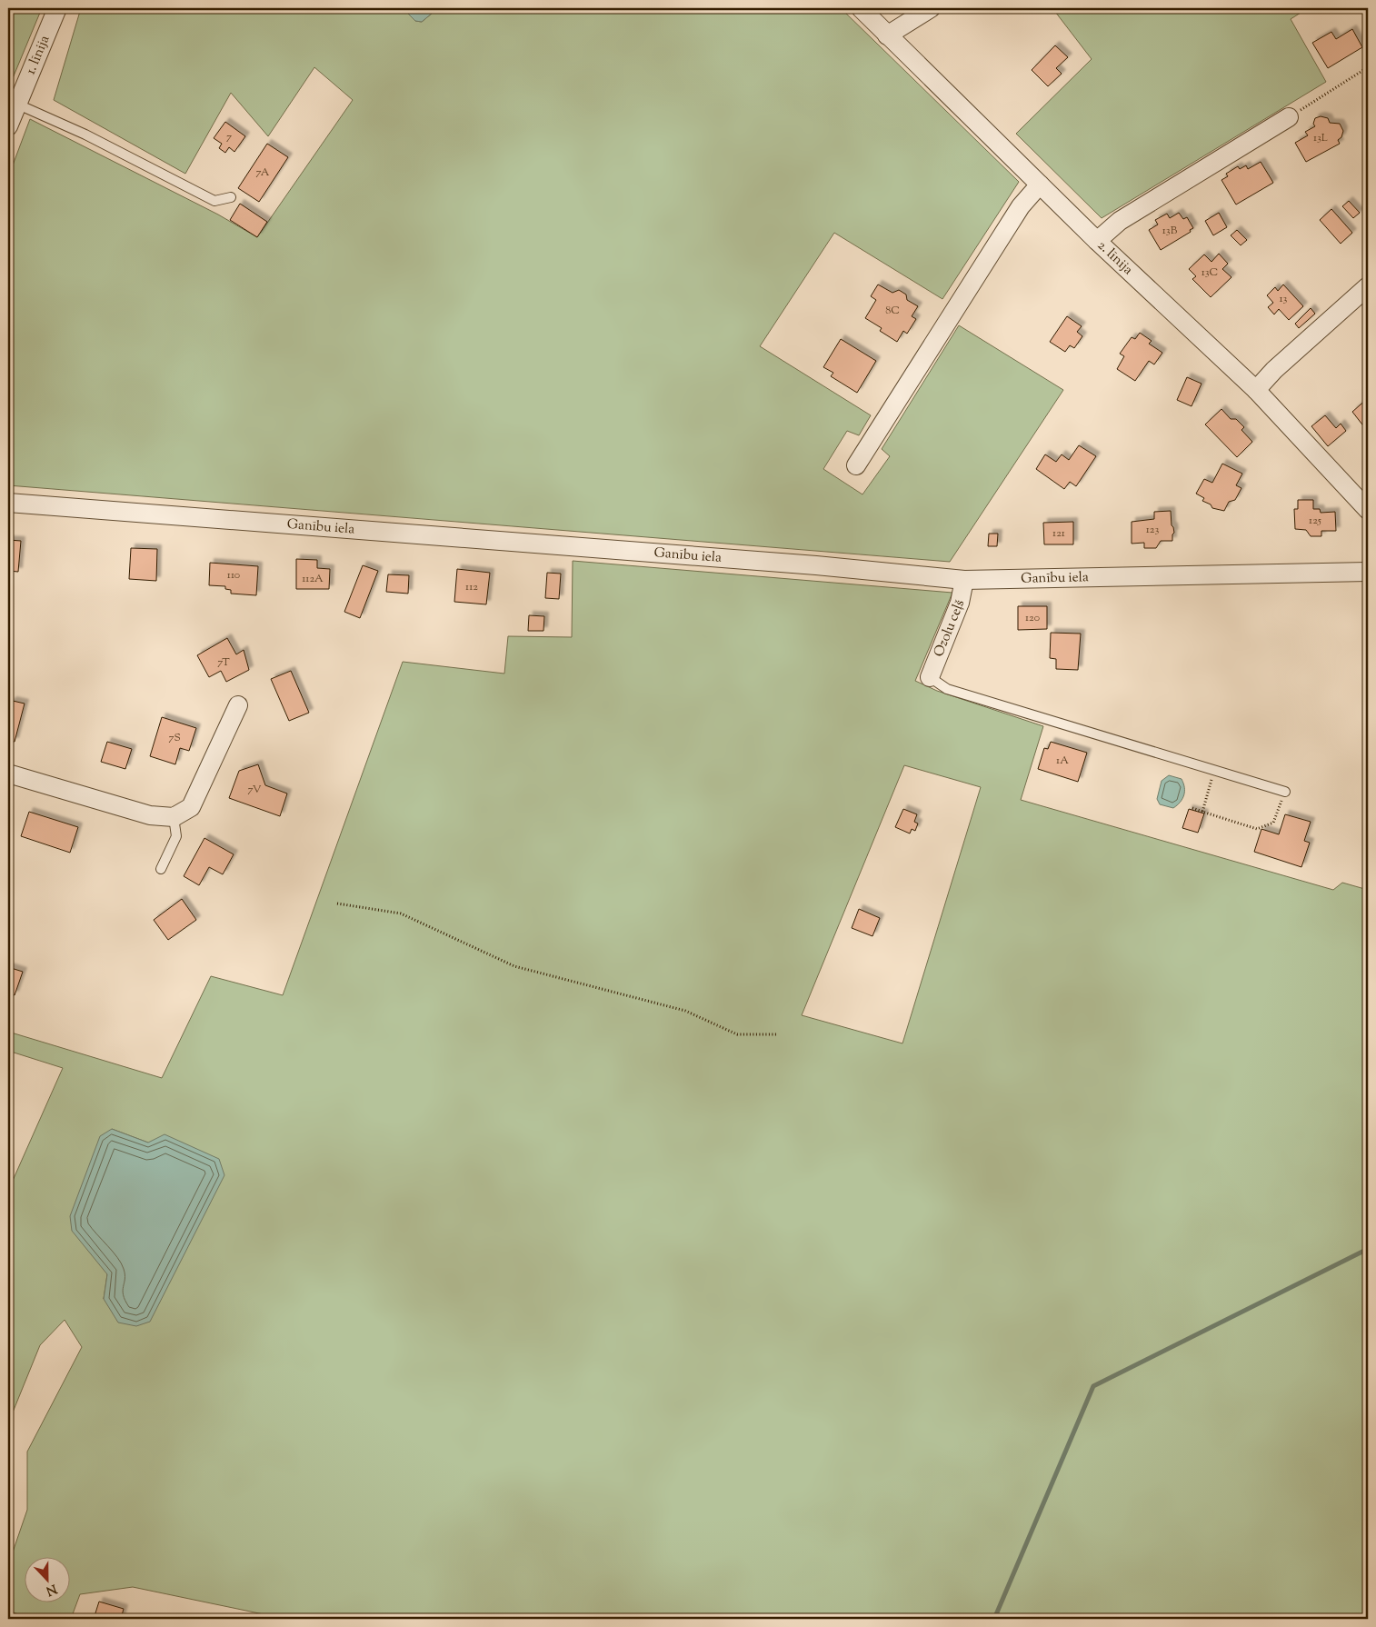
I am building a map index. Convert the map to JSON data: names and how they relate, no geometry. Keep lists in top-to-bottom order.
{
  "streets": {
    "street": [
      "1. līnija",
      "2. līnija",
      "Ganību iela",
      "Ozolu ceļš"
    ]
  },
  "crossings": [
    ["Ganību iela", "Ozolu ceļš"]
  ],
  "house_numbers": [
    "7",
    "13L",
    "7A",
    "13B",
    "13C",
    "13",
    "8C",
    "125",
    "123",
    "121",
    "110",
    "112A",
    "112",
    "120",
    "7T",
    "7S",
    "1A",
    "7V"
  ],
  "north": "bottom"
}
